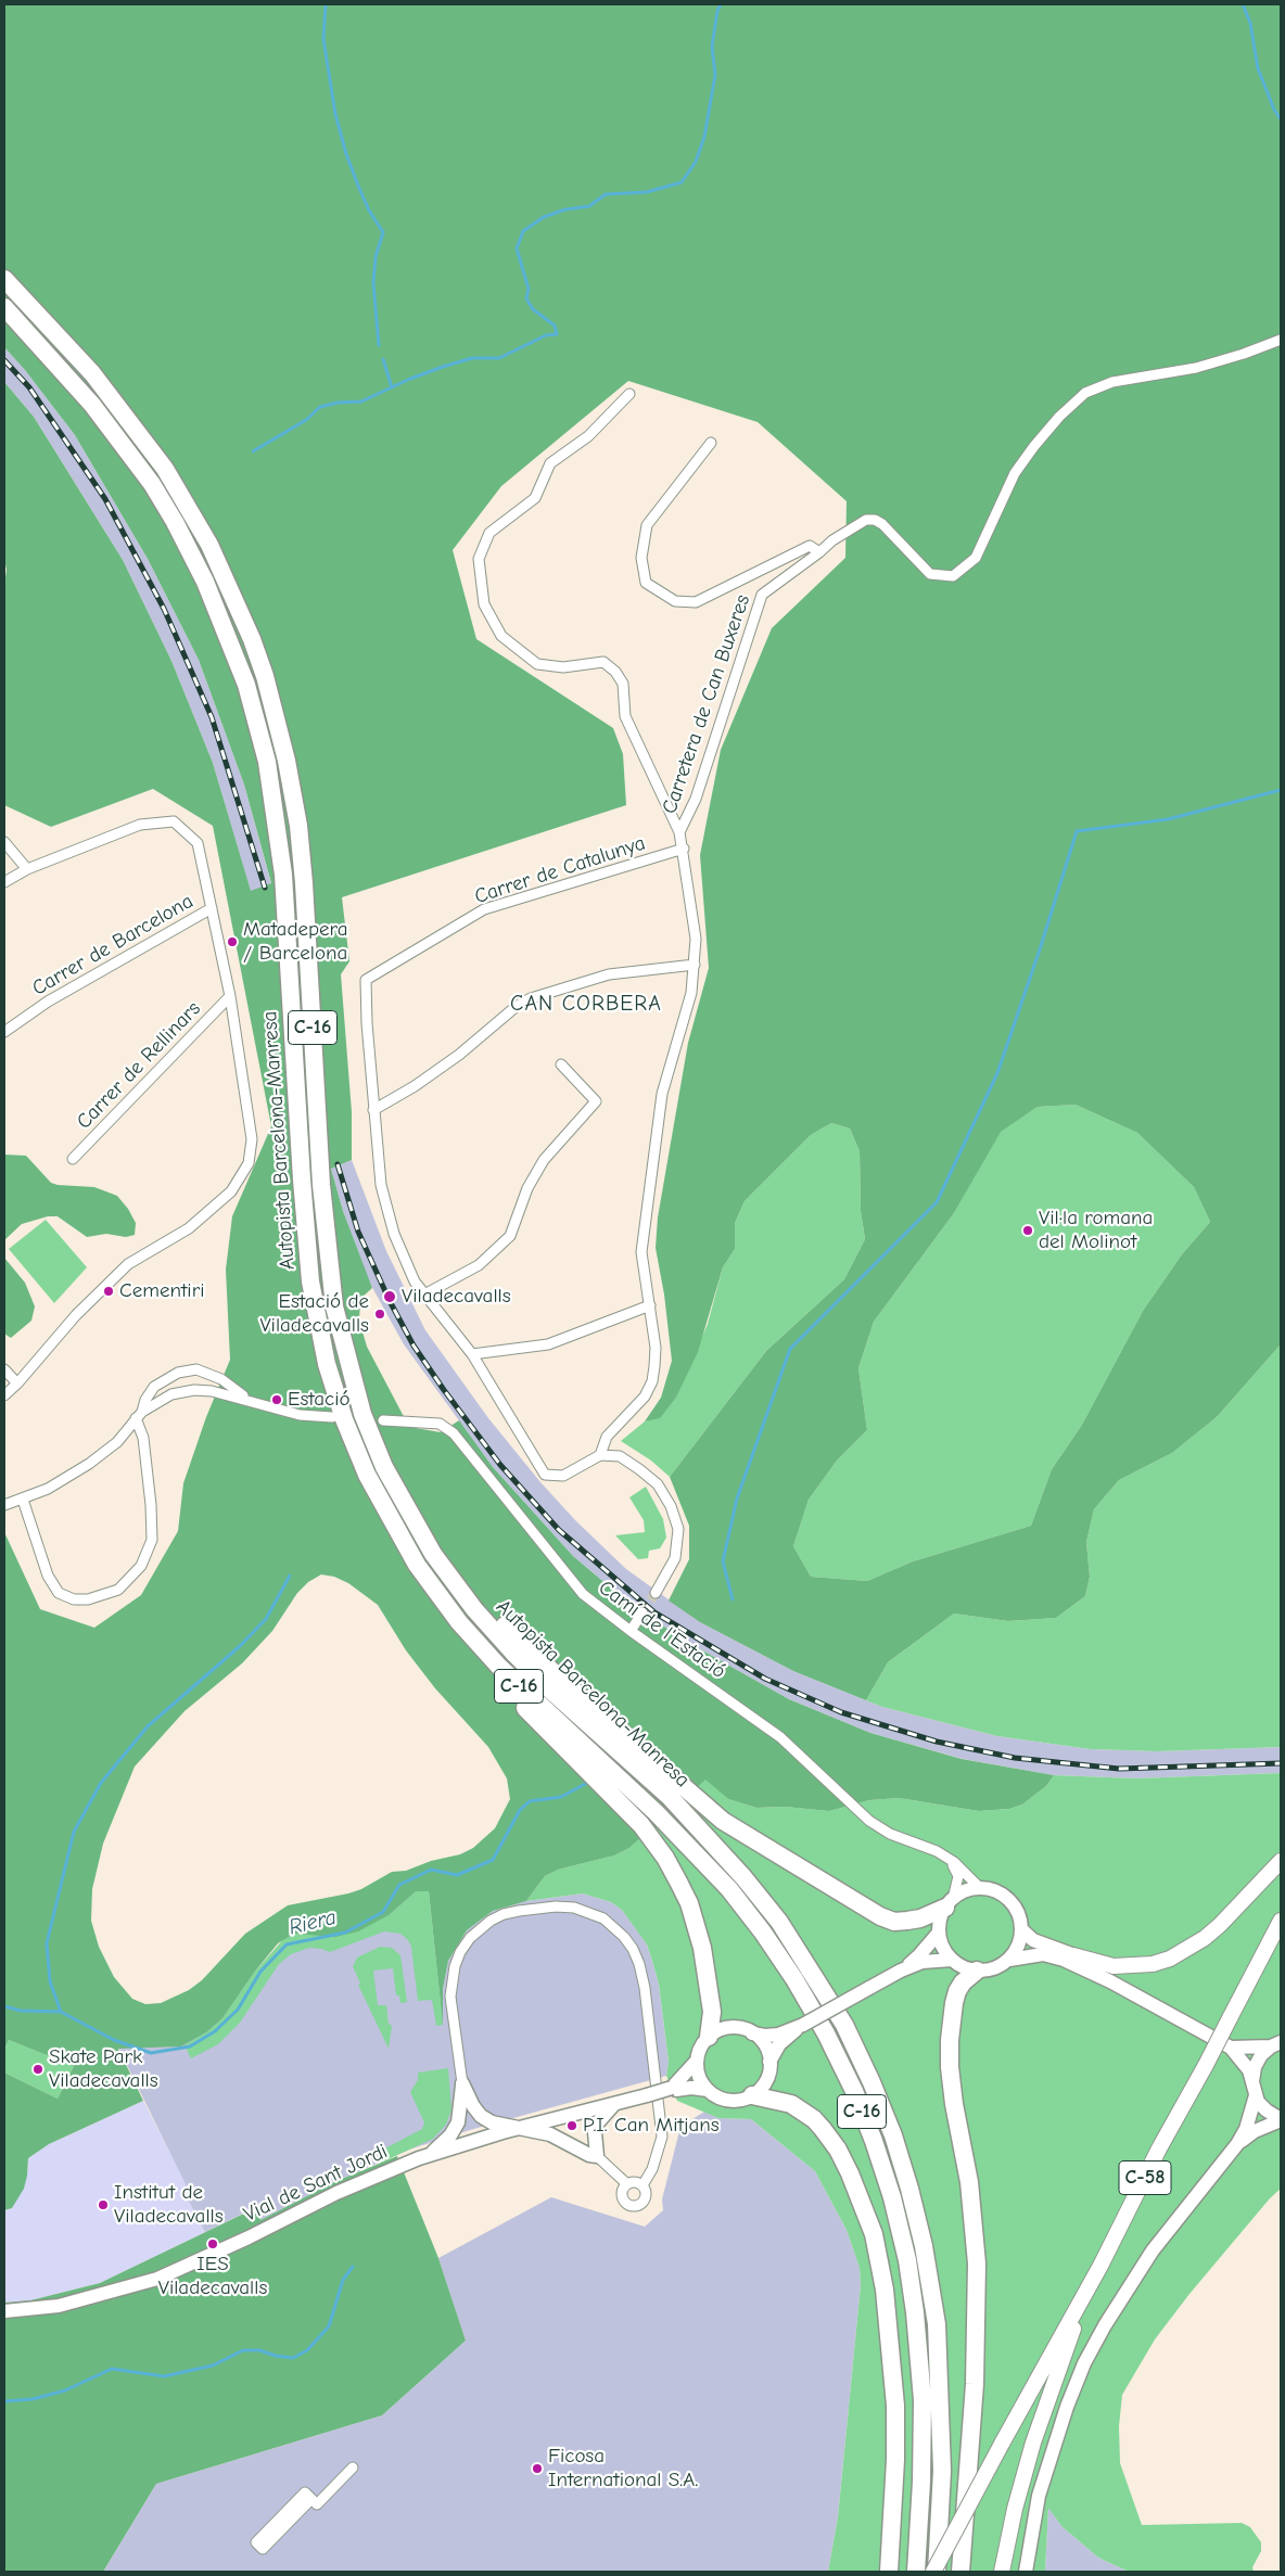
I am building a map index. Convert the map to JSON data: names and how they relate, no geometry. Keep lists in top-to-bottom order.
{
  "streets": {
    "highway": ["C-16", "Autopista Barcelona-Manresa"],
    "main road": ["C-58"],
    "street": [
      "Carretera de Can Buxeres",
      "Carrer de Catalunya",
      "Carrer de Barcelona",
      "Carrer de Rellinars",
      "Camí de l'Estació",
      "Vial de Sant Jordi"
    ]
  },
  "crossings": [
    ["Carretera de Can Buxeres", "Carrer de Catalunya"],
    ["Autopista Barcelona-Manresa", "C-58"]
  ],
  "districts": ["CAN CORBERA"],
  "water": ["Riera"],
  "places": [
    "Matadepera / Barcelona",
    "Vil·la romana del Molinot",
    "Cementiri",
    "Viladecavalls",
    "Estació de Viladecavalls",
    "Estació",
    "Skate Park Viladecavalls",
    "P.I. Can Mitjans",
    "Institut de Viladecavalls",
    "IES Viladecavalls",
    "Ficosa International S.A."
  ]
}
